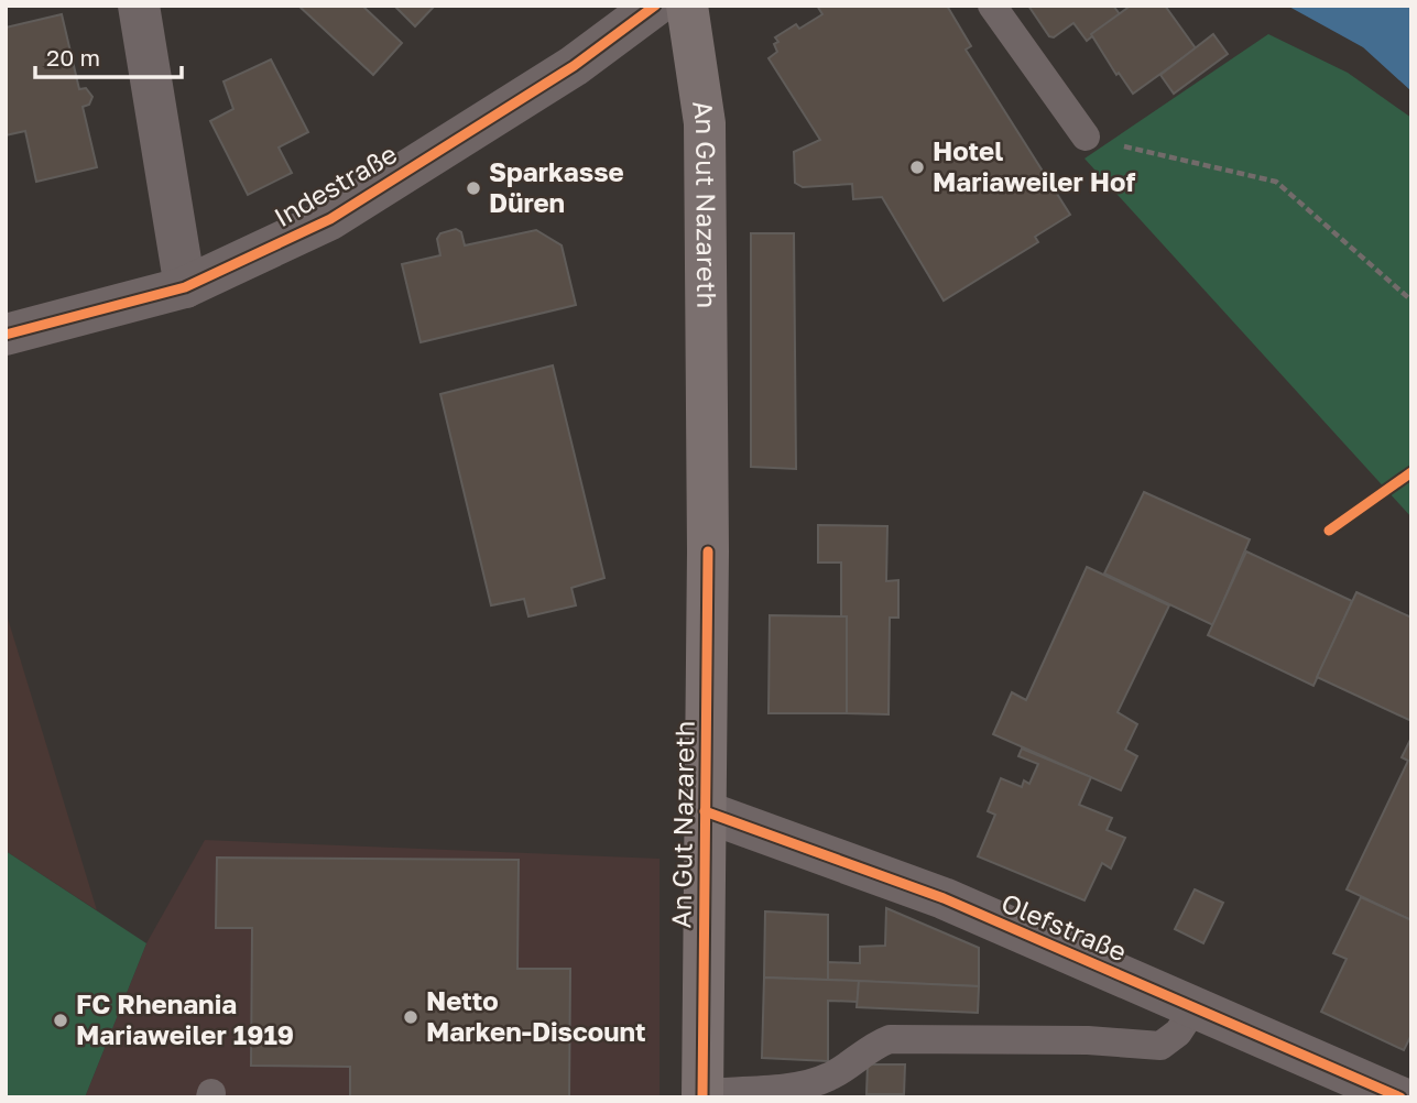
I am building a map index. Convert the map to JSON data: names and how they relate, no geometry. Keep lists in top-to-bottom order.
{
  "streets": {
    "main road": ["An Gut Nazareth"],
    "street": ["Indestraße", "Olefstraße"]
  },
  "crossings": [
    ["An Gut Nazareth", "Olefstraße"]
  ],
  "places": [
    "Hotel Mariaweiler Hof",
    "Sparkasse Düren",
    "Netto Marken-Discount",
    "FC Rhenania Mariaweiler 1919"
  ],
  "scale_bar": "20 m"
}
